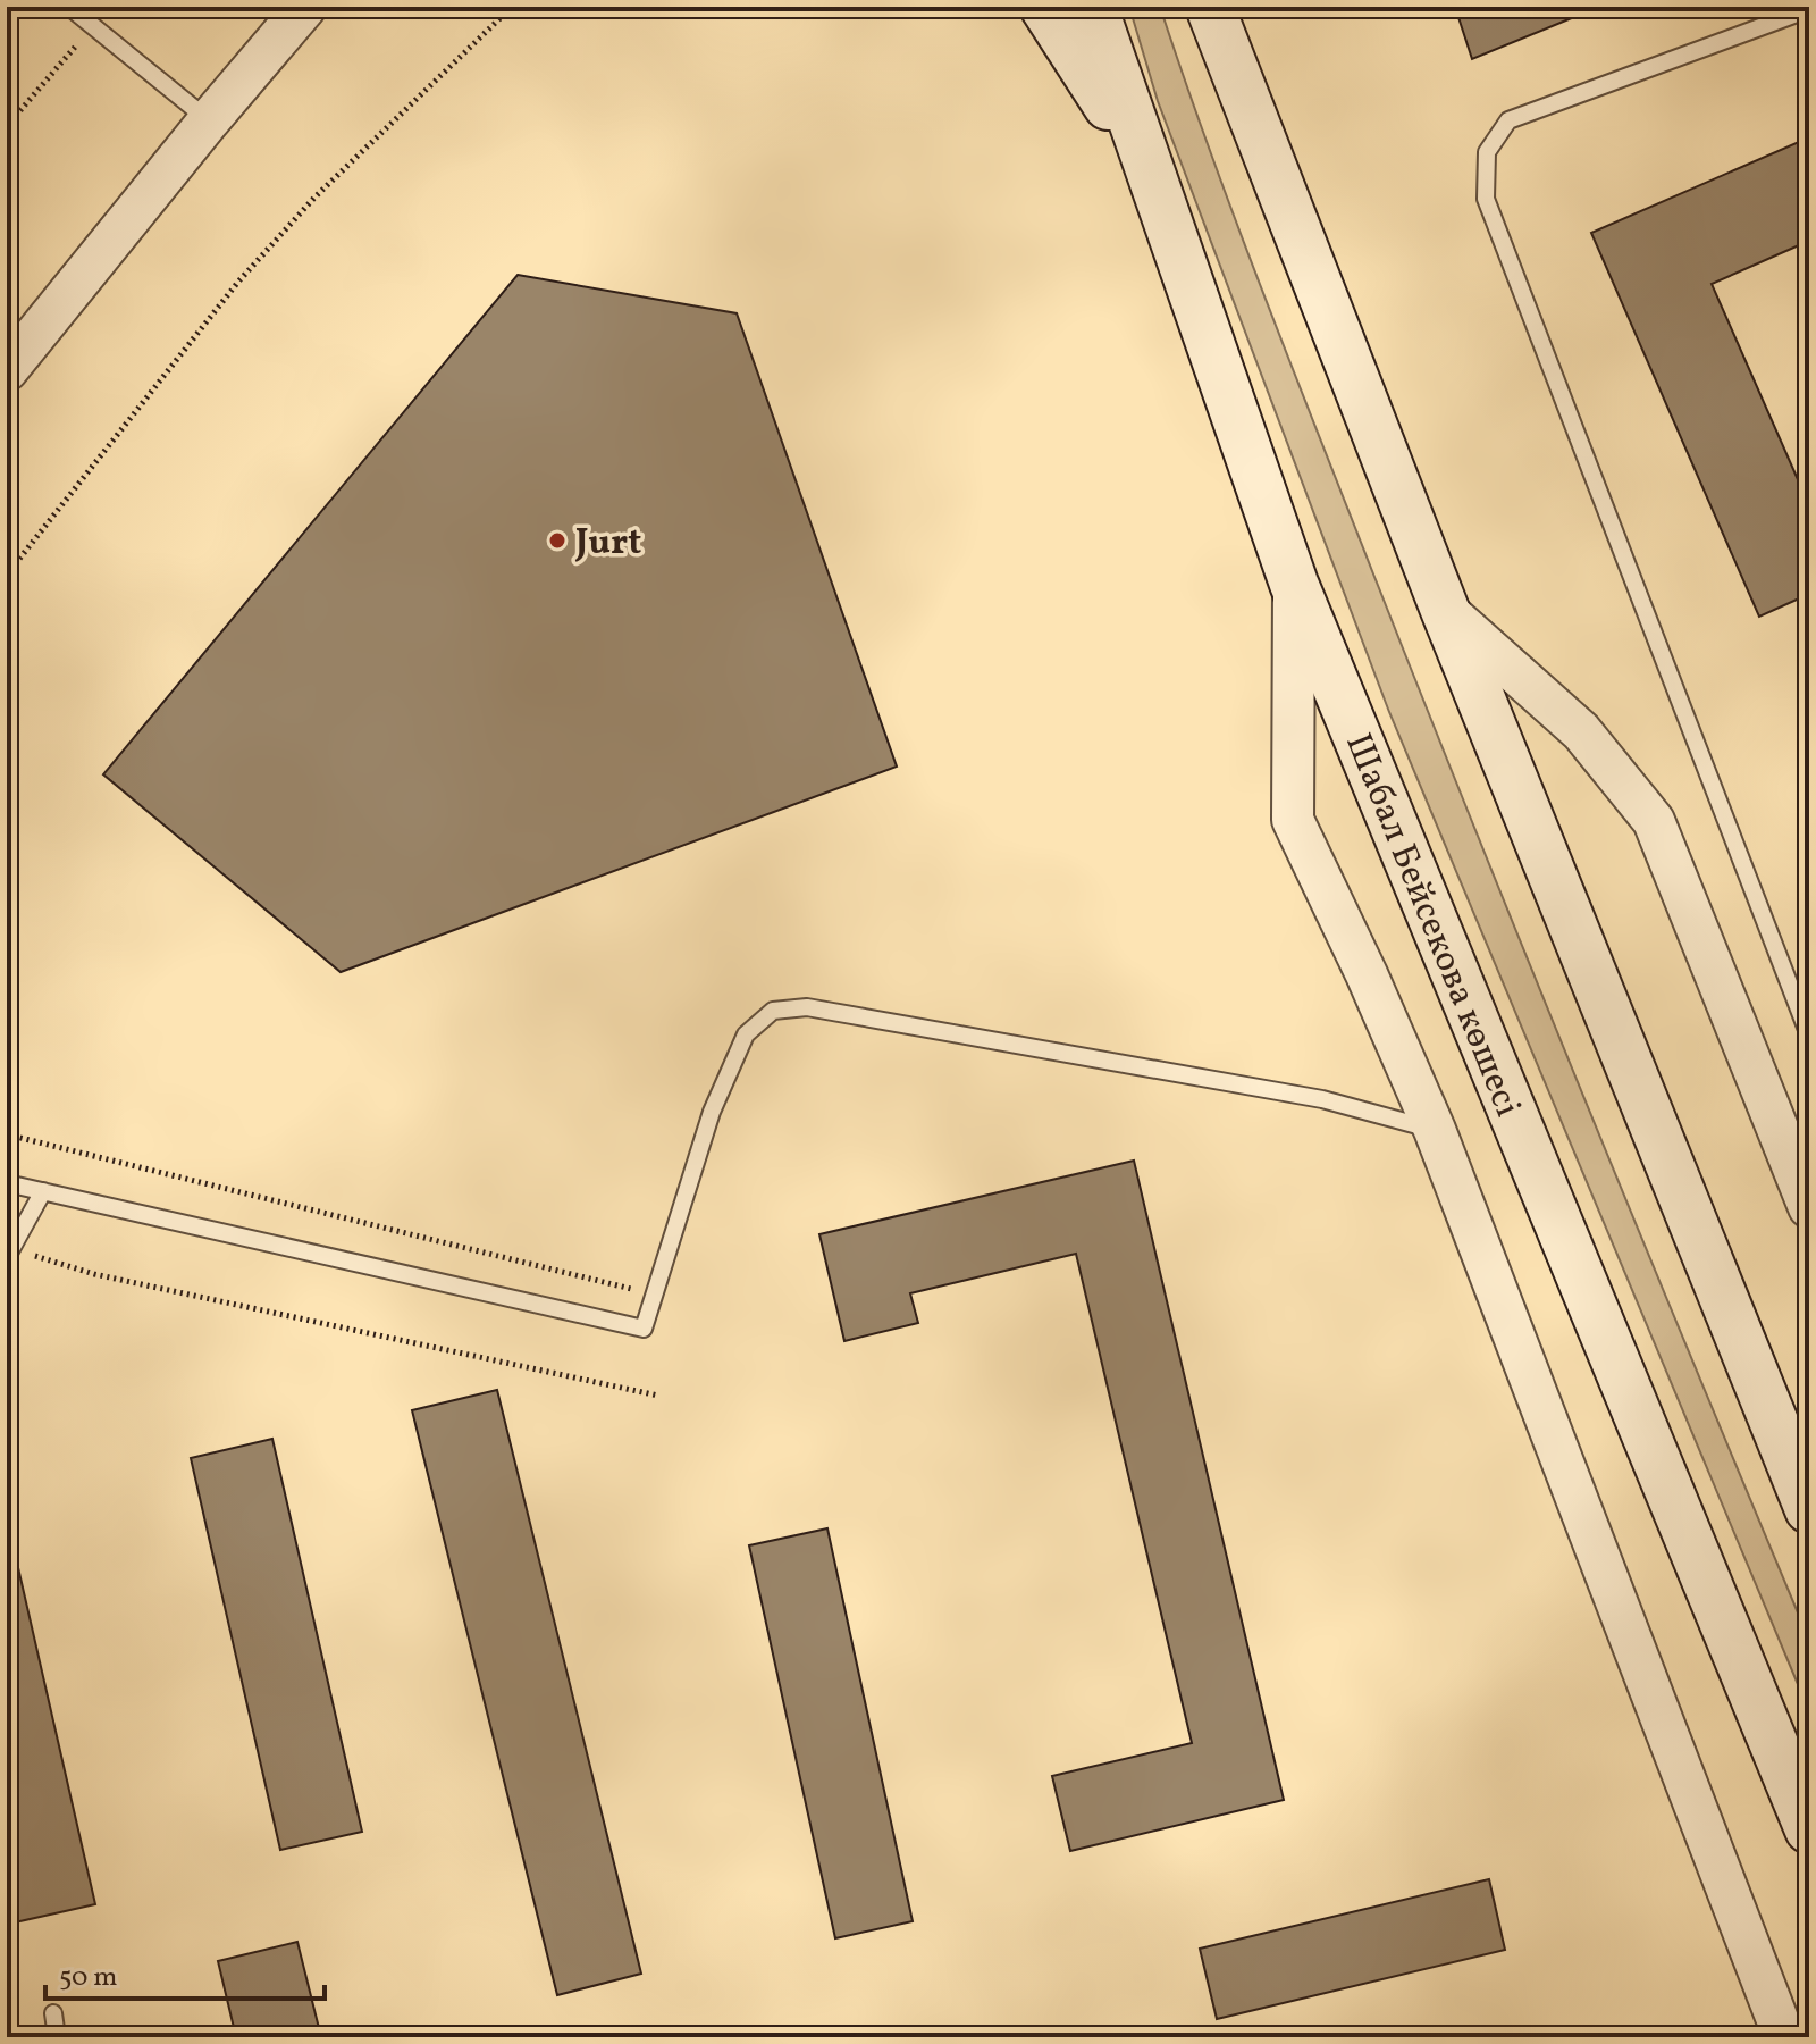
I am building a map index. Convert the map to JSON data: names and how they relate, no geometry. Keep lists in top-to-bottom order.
{
  "streets": {
    "main road": ["Шабал Бейсекова көшесі"]
  },
  "places": ["Jurt"],
  "scale_bar": "50 m"
}
